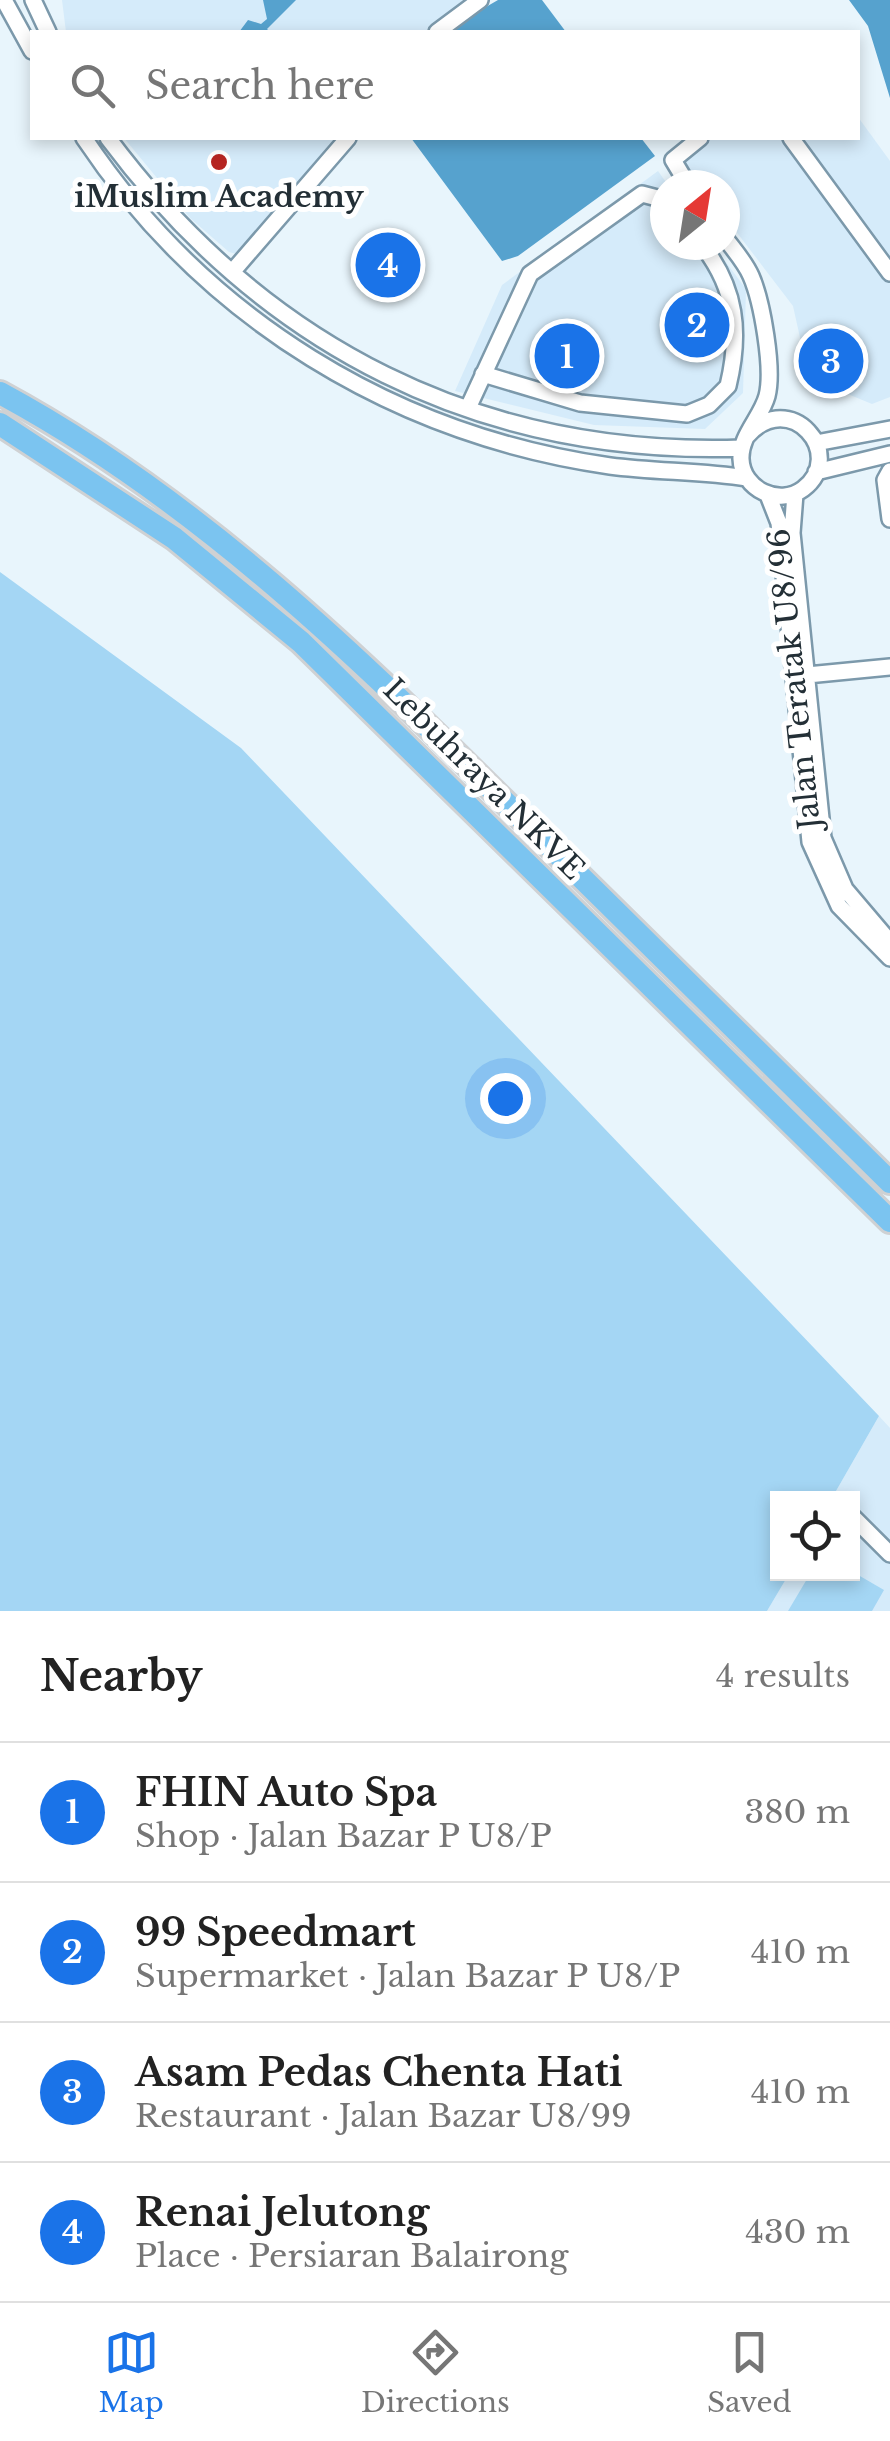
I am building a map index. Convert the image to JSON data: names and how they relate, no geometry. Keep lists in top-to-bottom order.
{
  "streets": {
    "highway": ["Lebuhraya NKVE"],
    "street": ["Jalan Teratak U8/96"]
  },
  "places": ["iMuslim Academy"],
  "north": "top right",
  "page": {
    "search": "Search here",
    "pins": [
      "4",
      "2",
      "1",
      "3"
    ],
    "heading": ["Nearby", "4 results"],
    "list": [
      {
        "mark": "1",
        "name": "FHIN Auto Spa",
        "note": "Shop · Jalan Bazar P U8/P",
        "value": "380 m"
      },
      {
        "mark": "2",
        "name": "99 Speedmart",
        "note": "Supermarket · Jalan Bazar P U8/P",
        "value": "410 m"
      },
      {
        "mark": "3",
        "name": "Asam Pedas Chenta Hati",
        "note": "Restaurant · Jalan Bazar U8/99",
        "value": "410 m"
      },
      {
        "mark": "4",
        "name": "Renai Jelutong",
        "note": "Place · Persiaran Balairong",
        "value": "430 m"
      }
    ],
    "nav": ["Map", "Directions", "Saved"]
  }
}
